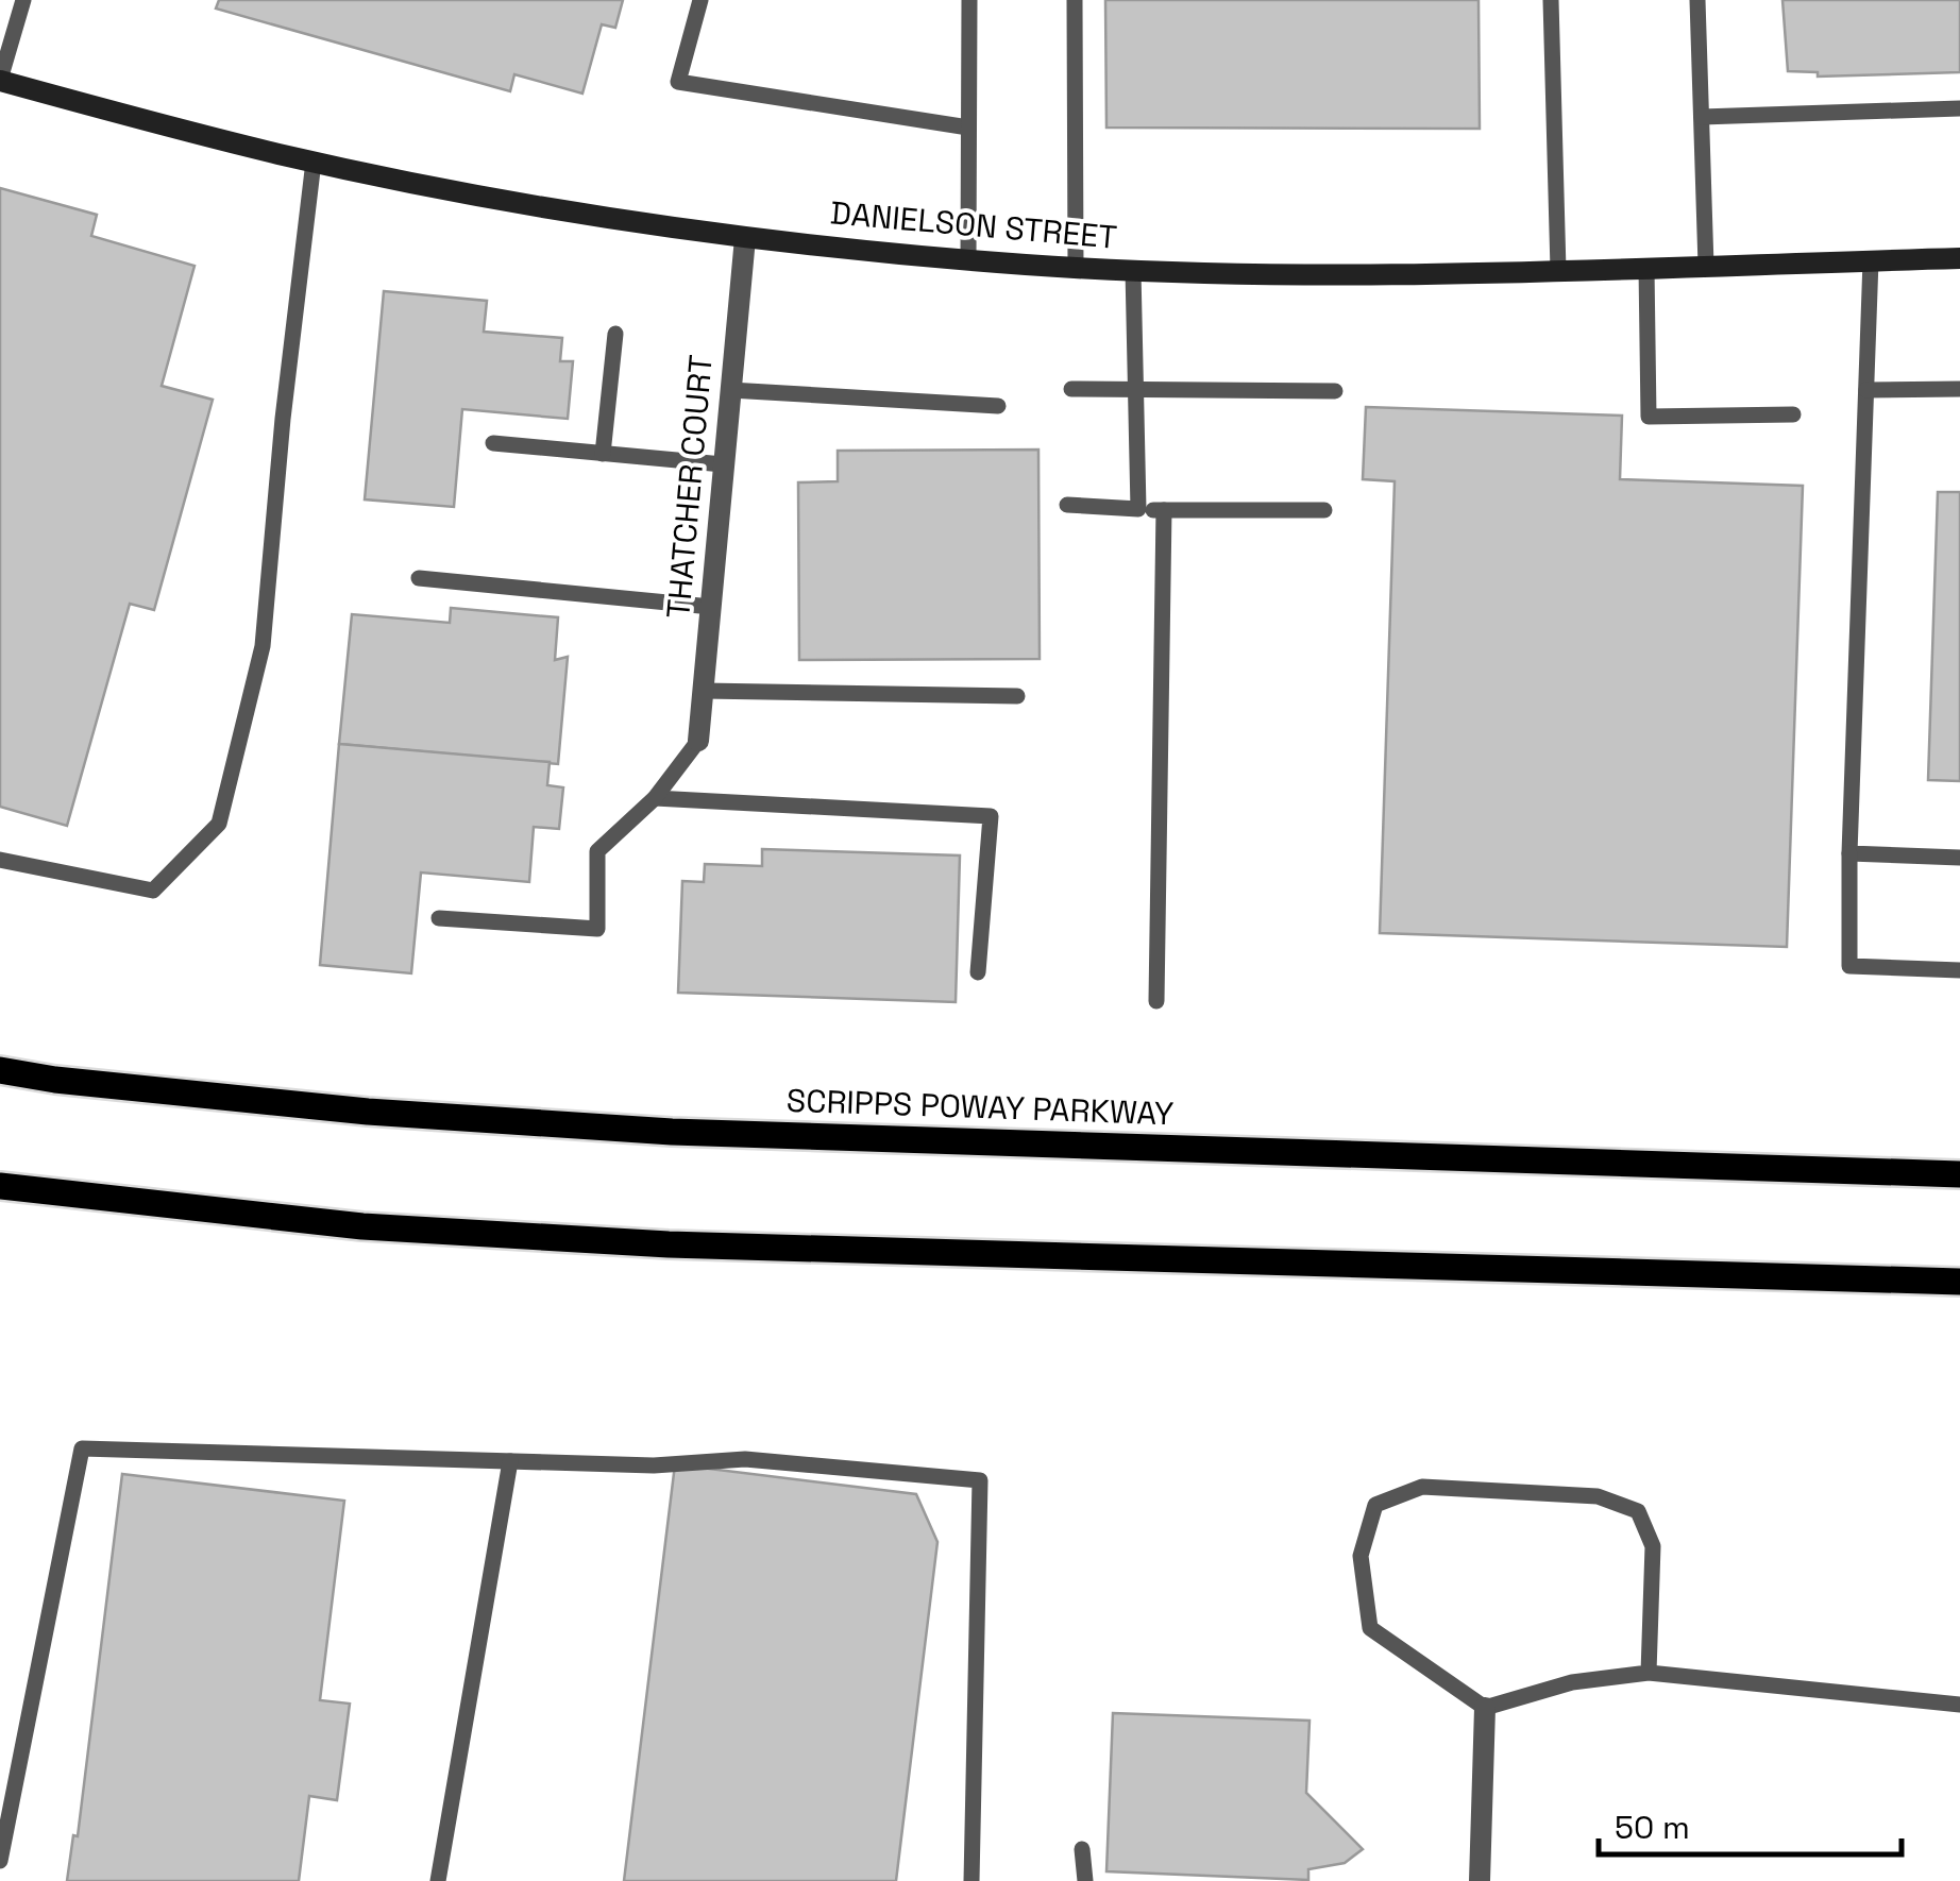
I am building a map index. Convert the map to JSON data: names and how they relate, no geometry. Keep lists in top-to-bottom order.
{
  "streets": {
    "main road": ["SCRIPPS POWAY PARKWAY"],
    "street": ["DANIELSON STREET", "THATCHER COURT"]
  },
  "crossings": [
    ["DANIELSON STREET", "THATCHER COURT"]
  ],
  "scale_bar": "50 m"
}
